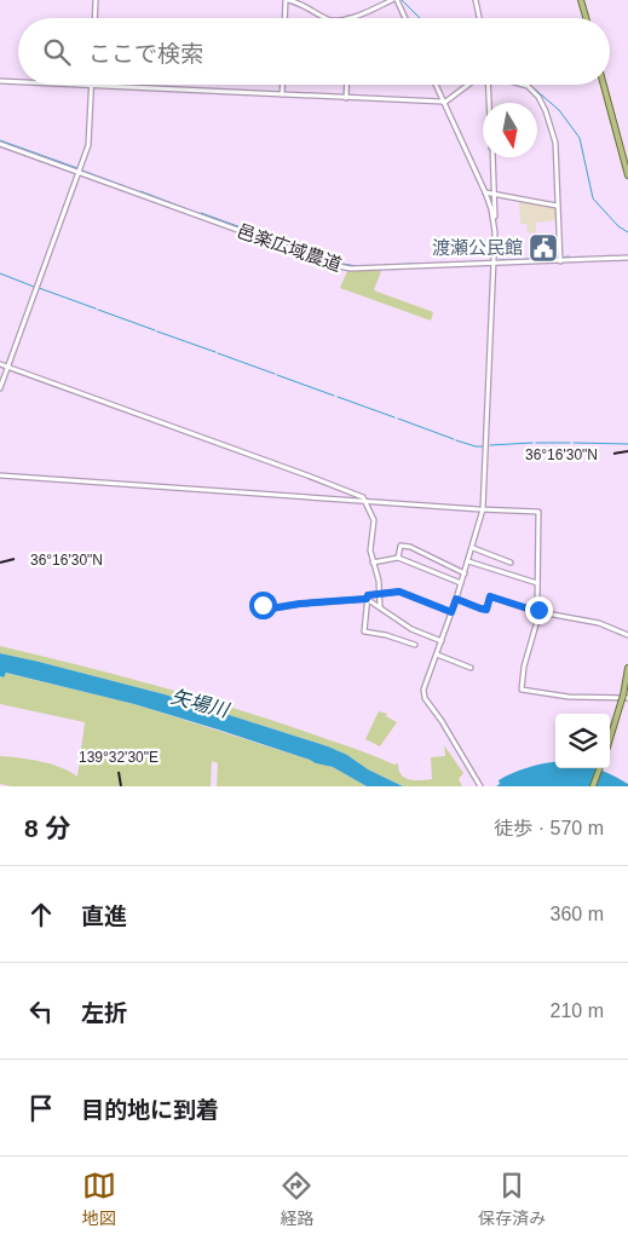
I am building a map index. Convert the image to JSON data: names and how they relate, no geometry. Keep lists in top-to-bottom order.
{
  "streets": {
    "street": ["邑楽広域農道"]
  },
  "water": ["矢場川"],
  "places": {
    "public building": ["渡瀬公民館"]
  },
  "north": "bottom",
  "page": {
    "search": "ここで検索",
    "heading": ["8 分", "徒歩 · 570 m"],
    "list": [
      ["直進", "360 m"],
      ["左折", "210 m"],
      "目的地に到着"
    ],
    "nav": ["地図", "経路", "保存済み"]
  },
  "coordinates": ["36°16'30\"N", "139°32'30\"E"]
}
